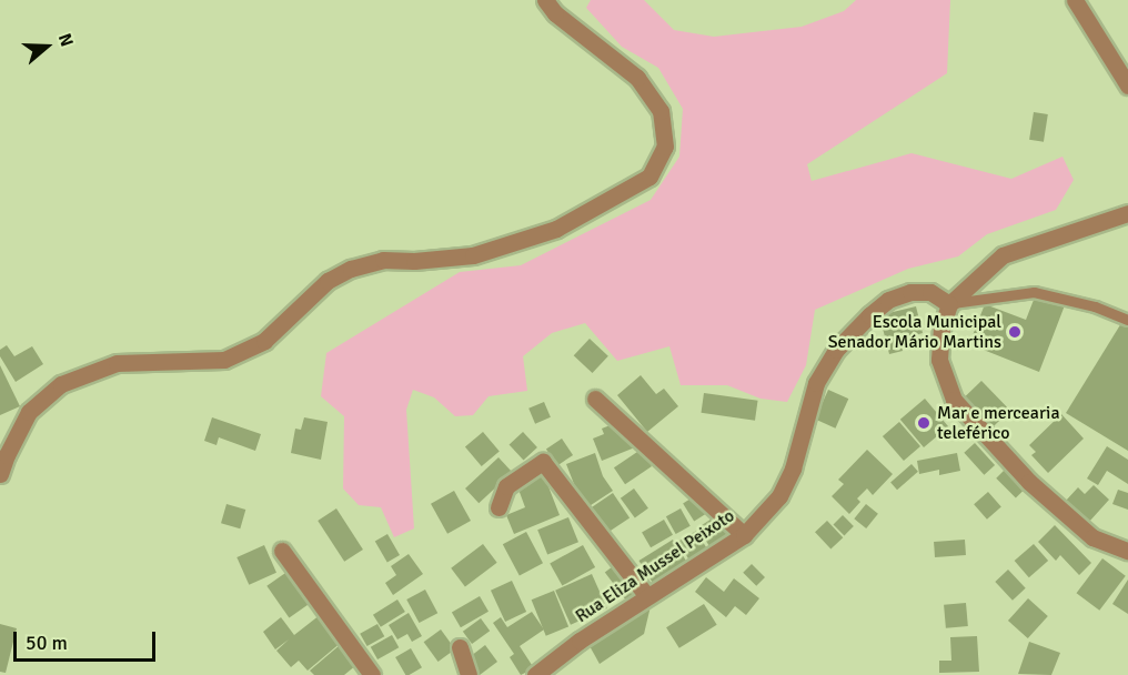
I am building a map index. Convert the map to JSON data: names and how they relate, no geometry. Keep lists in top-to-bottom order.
{
  "streets": {
    "street": ["Rua Eliza Mussel Peixoto"]
  },
  "places": ["Escola Municipal Senador Mário Martins", "Mar e mercearia teleférico"],
  "scale_bar": "50 m",
  "north": "right"
}
